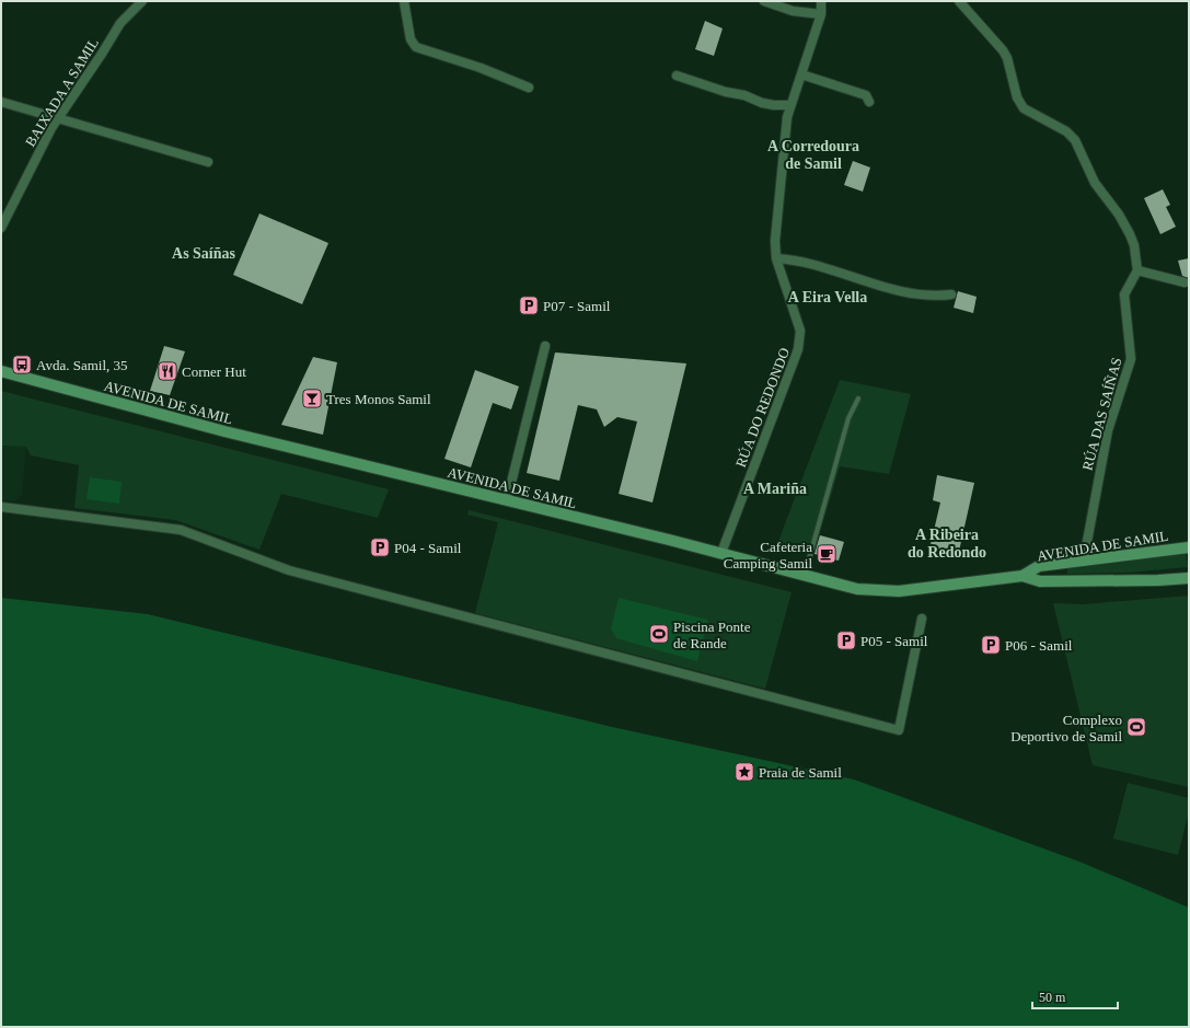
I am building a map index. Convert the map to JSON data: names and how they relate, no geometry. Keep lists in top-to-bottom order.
{
  "streets": {
    "main road": ["AVENIDA DE SAMIL"],
    "street": ["BAIXADA A SAMIL", "RÚA DO REDONDO", "RÚA DAS SAÍÑAS"]
  },
  "crossings": [
    ["AVENIDA DE SAMIL", "RÚA DO REDONDO"],
    ["AVENIDA DE SAMIL", "RÚA DAS SAÍÑAS"]
  ],
  "districts": [
    "A Corredoura de Samil",
    "As Saíñas",
    "A Eira Vella",
    "A Mariña",
    "A Ribeira do Redondo"
  ],
  "places": {
    "parking": [
      "P07 - Samil",
      "P04 - Samil",
      "P05 - Samil",
      "P06 - Samil"
    ],
    "bus stop": ["Avda. Samil, 35"],
    "restaurant": ["Corner Hut"],
    "bar": ["Tres Monos Samil"],
    "cafe": ["Cafeteria Camping Samil"],
    "sports": ["Piscina Ponte de Rande", "Complexo Deportivo de Samil"],
    "place": ["Praia de Samil"]
  },
  "scale_bar": "50 m"
}
